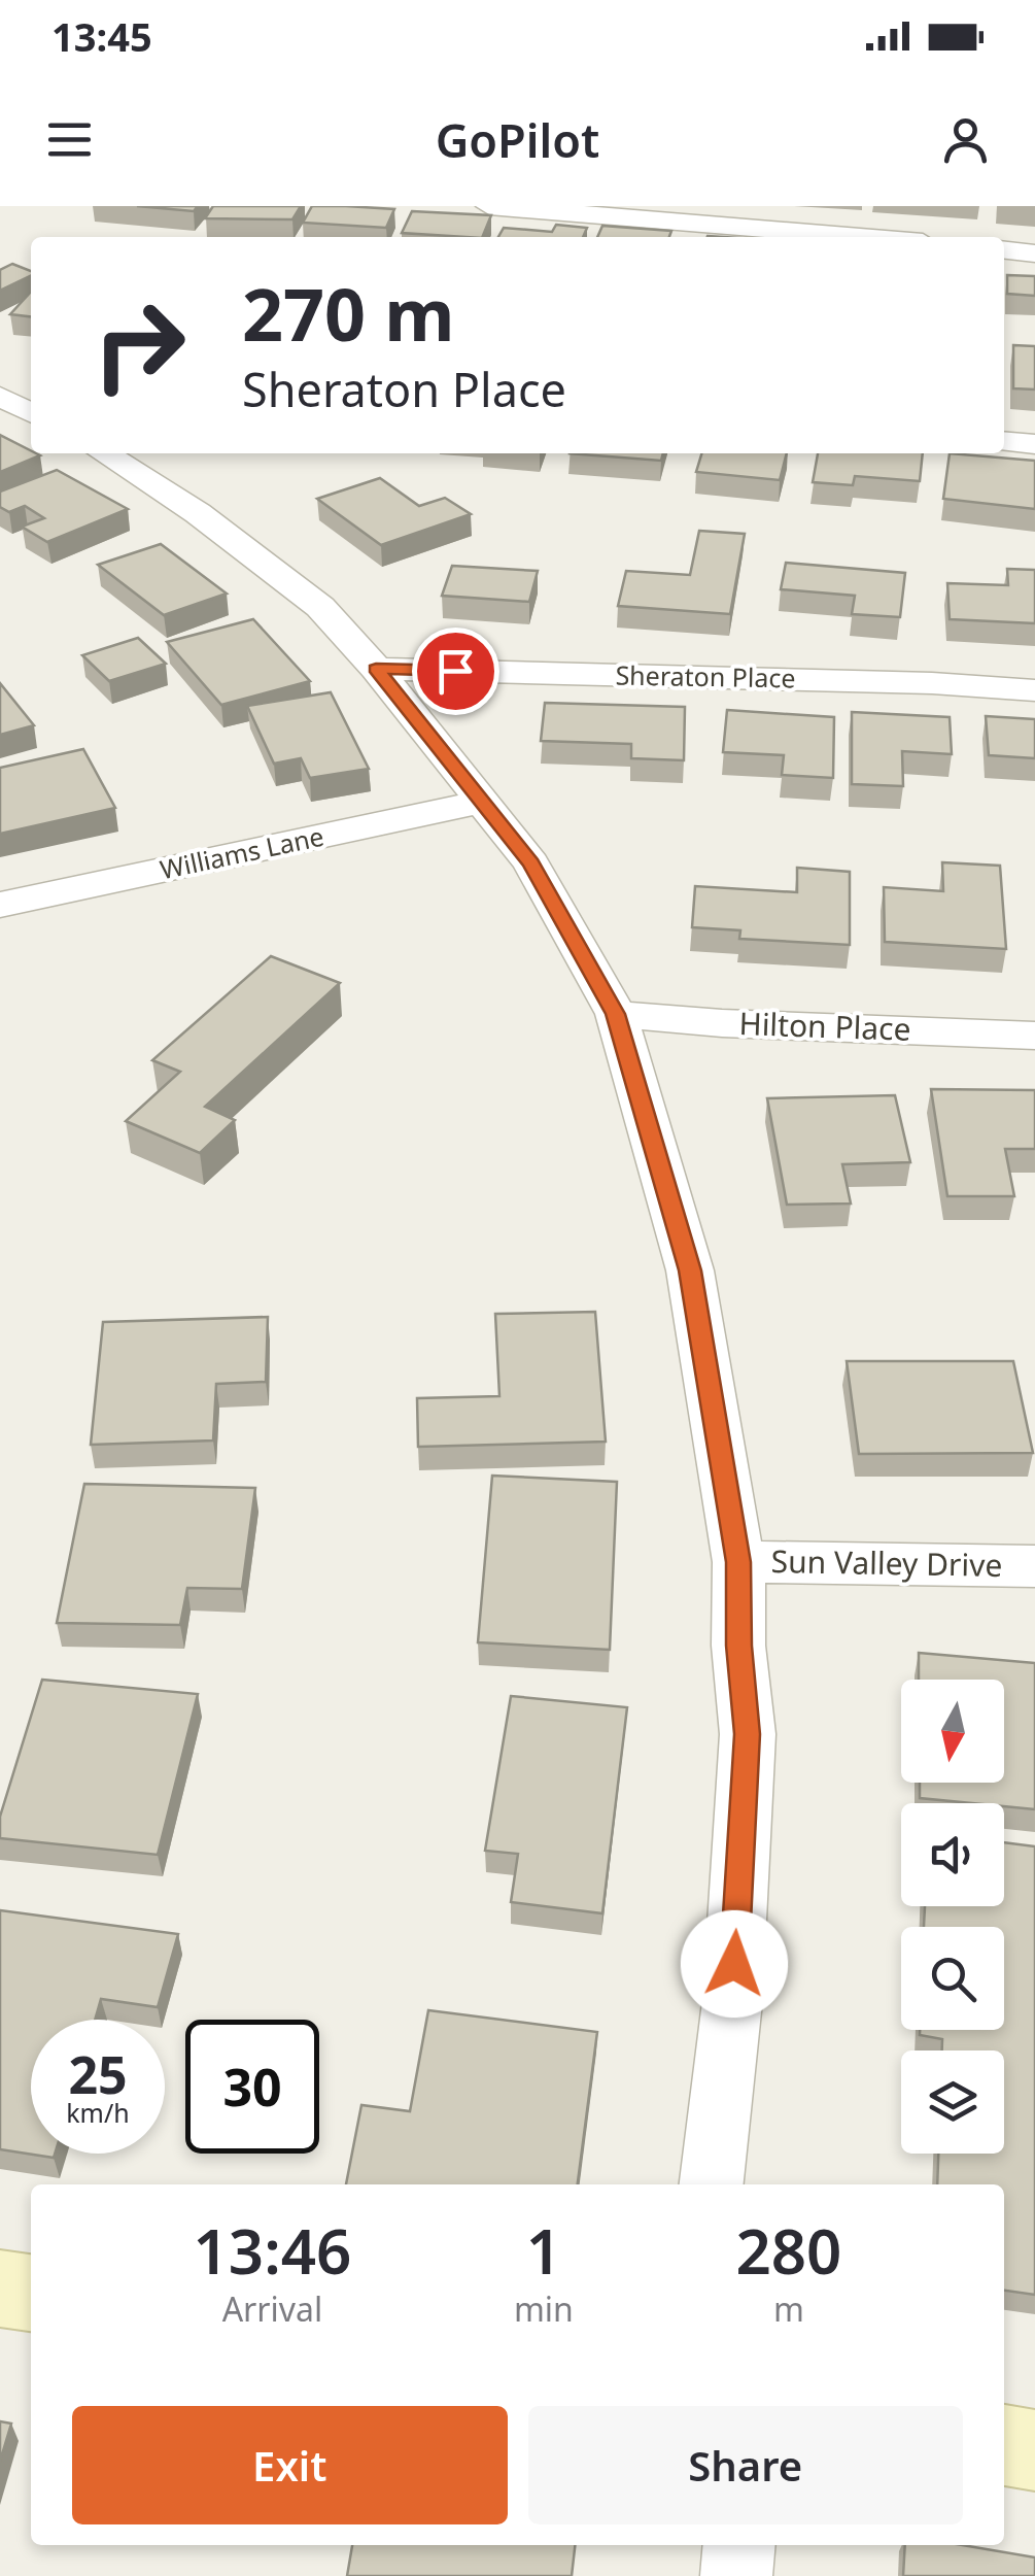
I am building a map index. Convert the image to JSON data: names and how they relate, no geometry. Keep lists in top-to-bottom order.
{
  "streets": {
    "street": [
      "Sheraton Place",
      "Williams Lane",
      "Hilton Place",
      "Sun Valley Drive"
    ]
  },
  "north": "bottom",
  "page": {
    "status": "13:45",
    "header": "GoPilot",
    "turn": ["270 m", "Sheraton Place"],
    "speed": "25 km/h",
    "limit": "30",
    "eta": [
      "13:46",
      "Arrival",
      "1",
      "min",
      "280",
      "m"
    ],
    "buttons": ["Exit", "Share"]
  }
}
